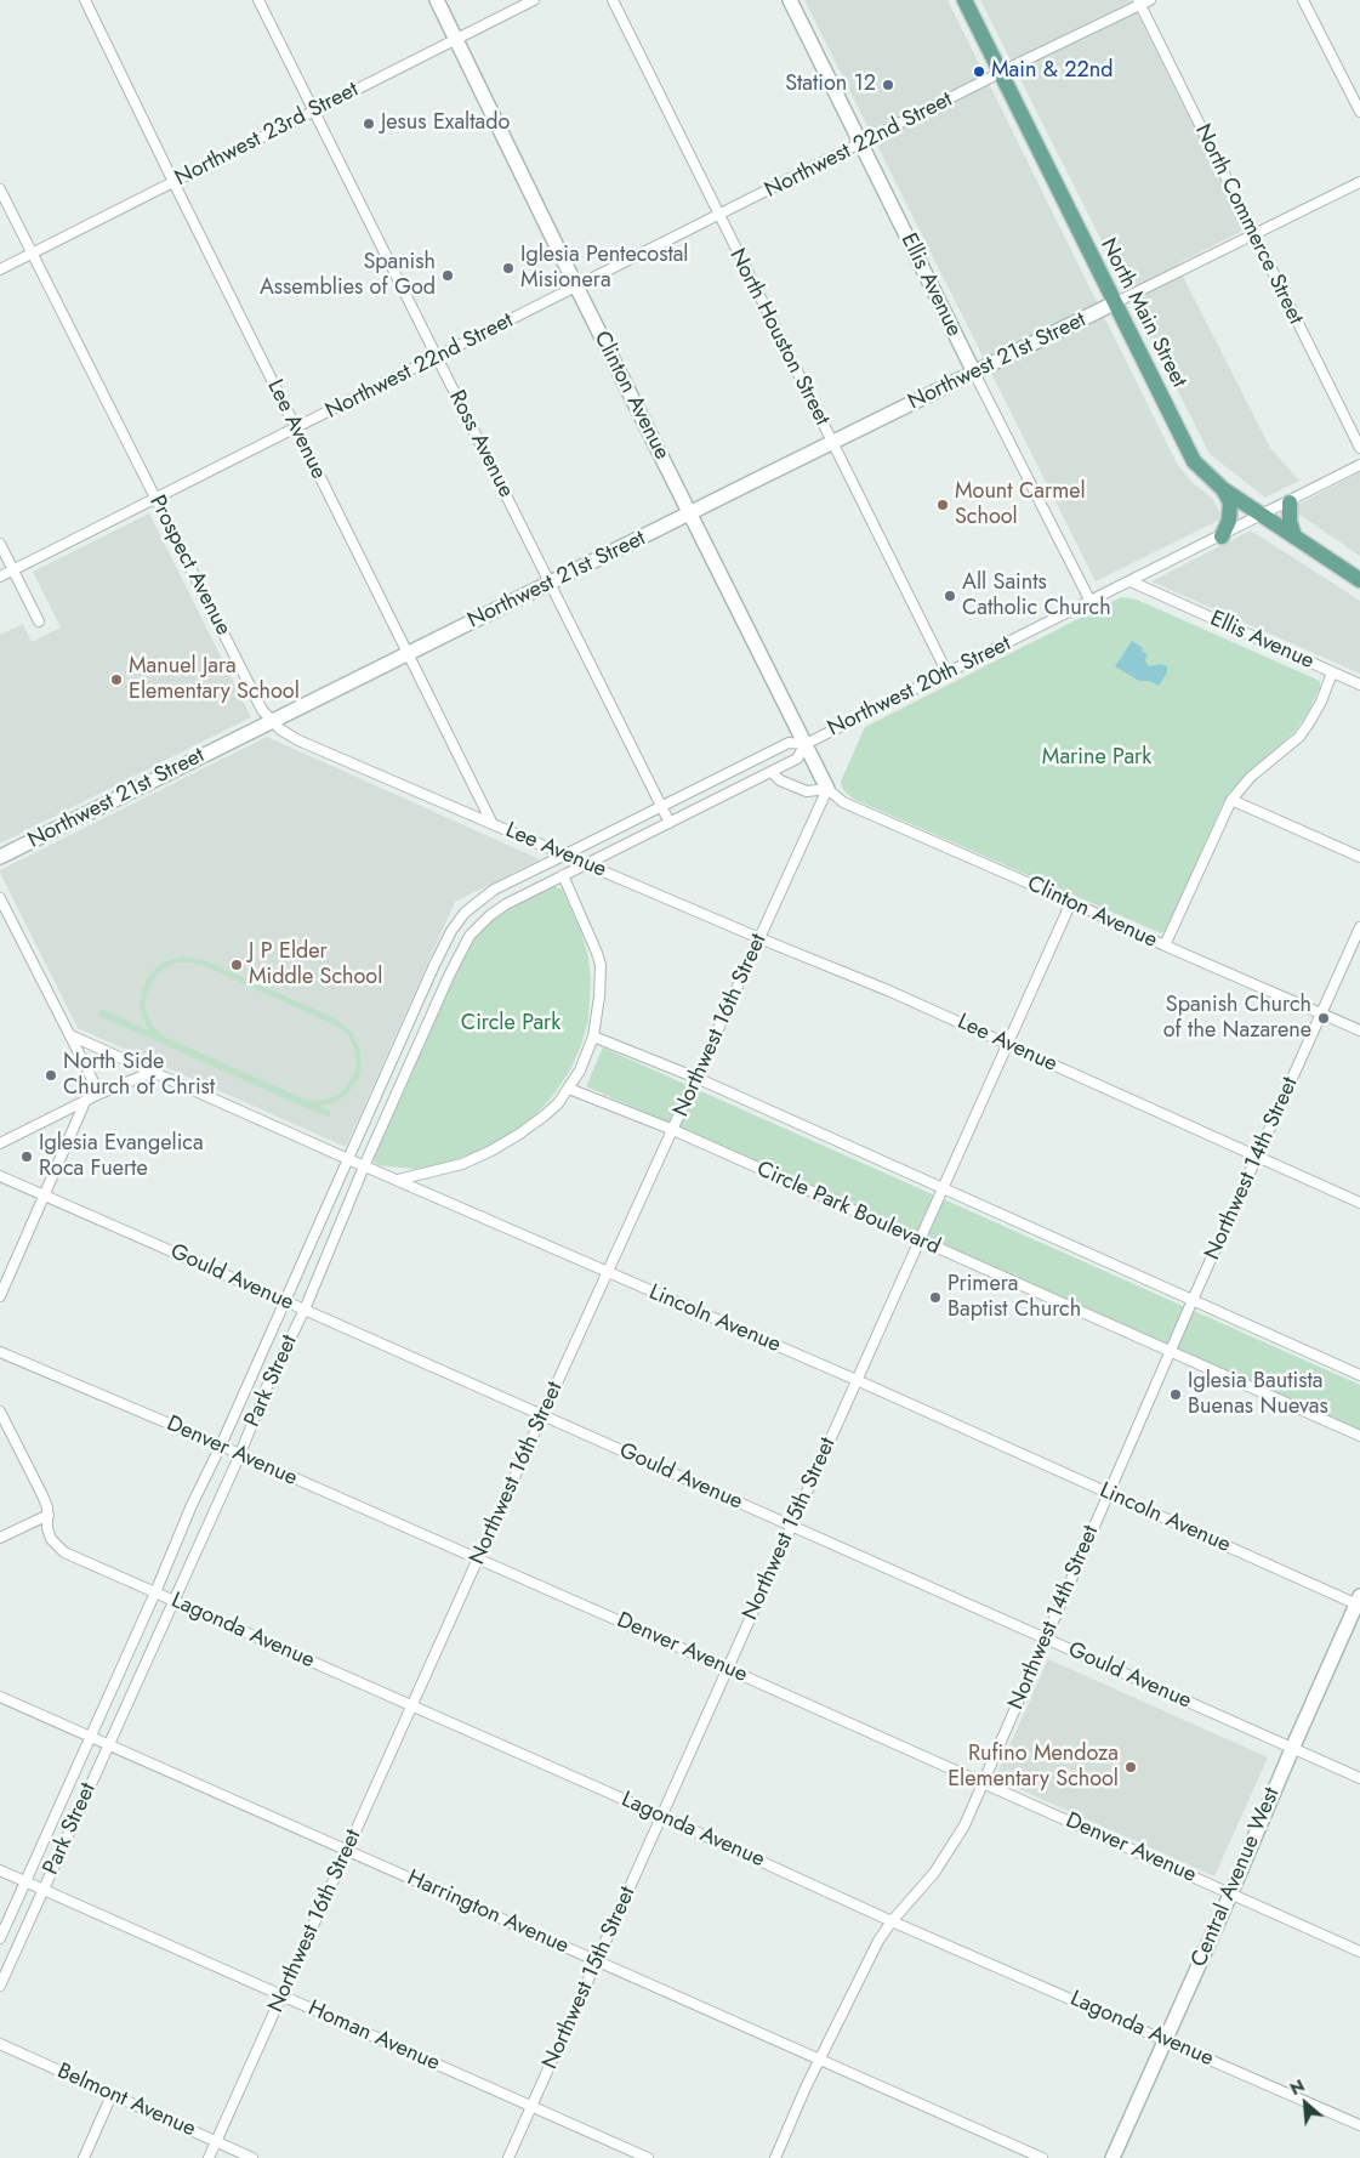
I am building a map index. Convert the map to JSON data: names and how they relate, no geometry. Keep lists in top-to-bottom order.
{
  "streets": {
    "main road": ["North Main Street"],
    "street": [
      "Northwest 23rd Street",
      "Northwest 22nd Street",
      "North Commerce Street",
      "Ellis Avenue",
      "North Houston Street",
      "Northwest 21st Street",
      "Clinton Avenue",
      "Lee Avenue",
      "Ross Avenue",
      "Prospect Avenue",
      "Northwest 20th Street",
      "Northwest 16th Street",
      "Northwest 14th Street",
      "Circle Park Boulevard",
      "Gould Avenue",
      "Lincoln Avenue",
      "Park Street",
      "Denver Avenue",
      "Northwest 15th Street",
      "Lagonda Avenue",
      "Central Avenue West",
      "Harrington Avenue",
      "Homan Avenue",
      "Belmont Avenue"
    ]
  },
  "crossings": [
    ["Northwest 23rd Street", "Clinton Avenue"],
    ["Northwest 23rd Street", "Lee Avenue"],
    ["Northwest 23rd Street", "Ross Avenue"],
    ["Northwest 23rd Street", "Prospect Avenue"],
    ["Northwest 22nd Street", "North Commerce Street"],
    ["Northwest 22nd Street", "Ellis Avenue"],
    ["Northwest 22nd Street", "North Main Street"],
    ["Northwest 22nd Street", "North Houston Street"],
    ["Northwest 22nd Street", "Clinton Avenue"],
    ["Northwest 22nd Street", "Lee Avenue"],
    ["Northwest 22nd Street", "Ross Avenue"],
    ["Northwest 22nd Street", "Prospect Avenue"],
    ["Ellis Avenue", "Northwest 21st Street"],
    ["Ellis Avenue", "Northwest 20th Street"],
    ["North Main Street", "Northwest 21st Street"],
    ["North Main Street", "Northwest 20th Street"],
    ["North Houston Street", "Northwest 21st Street"],
    ["North Houston Street", "Northwest 20th Street"],
    ["Northwest 21st Street", "Clinton Avenue"],
    ["Northwest 21st Street", "Lee Avenue"],
    ["Northwest 21st Street", "Ross Avenue"],
    ["Northwest 21st Street", "Prospect Avenue"],
    ["Clinton Avenue", "Northwest 20th Street"],
    ["Clinton Avenue", "Northwest 16th Street"],
    ["Clinton Avenue", "Northwest 14th Street"],
    ["Clinton Avenue", "Northwest 15th Street"],
    ["Lee Avenue", "Prospect Avenue"],
    ["Lee Avenue", "Northwest 20th Street"],
    ["Lee Avenue", "Northwest 16th Street"],
    ["Lee Avenue", "Northwest 14th Street"],
    ["Lee Avenue", "Park Street"],
    ["Lee Avenue", "Northwest 15th Street"],
    ["Ross Avenue", "Northwest 20th Street"],
    ["Northwest 20th Street", "Park Street"],
    ["Northwest 16th Street", "Circle Park Boulevard"],
    ["Northwest 16th Street", "Gould Avenue"],
    ["Northwest 16th Street", "Lincoln Avenue"],
    ["Northwest 16th Street", "Denver Avenue"],
    ["Northwest 16th Street", "Lagonda Avenue"],
    ["Northwest 16th Street", "Harrington Avenue"],
    ["Northwest 16th Street", "Homan Avenue"],
    ["Northwest 16th Street", "Belmont Avenue"],
    ["Northwest 14th Street", "Circle Park Boulevard"],
    ["Northwest 14th Street", "Gould Avenue"],
    ["Northwest 14th Street", "Lincoln Avenue"],
    ["Northwest 14th Street", "Denver Avenue"],
    ["Northwest 14th Street", "Lagonda Avenue"],
    ["Northwest 14th Street", "Harrington Avenue"],
    ["Circle Park Boulevard", "Northwest 15th Street"],
    ["Gould Avenue", "Park Street"],
    ["Gould Avenue", "Northwest 15th Street"],
    ["Gould Avenue", "Central Avenue West"],
    ["Lincoln Avenue", "Park Street"],
    ["Lincoln Avenue", "Northwest 15th Street"],
    ["Lincoln Avenue", "Central Avenue West"],
    ["Park Street", "Denver Avenue"],
    ["Park Street", "Lagonda Avenue"],
    ["Park Street", "Harrington Avenue"],
    ["Park Street", "Homan Avenue"],
    ["Denver Avenue", "Northwest 15th Street"],
    ["Denver Avenue", "Central Avenue West"],
    ["Northwest 15th Street", "Lagonda Avenue"],
    ["Northwest 15th Street", "Harrington Avenue"],
    ["Northwest 15th Street", "Homan Avenue"],
    ["Lagonda Avenue", "Central Avenue West"]
  ],
  "parks": ["Marine Park", "Circle Park"],
  "places": [
    "Main & 22nd",
    "Station 12",
    "Jesus Exaltado",
    "Iglesia Pentecostal Misionera",
    "Spanish Assemblies of God",
    "Mount Carmel School",
    "All Saints Catholic Church",
    "Manuel Jara Elementary School",
    "J P Elder Middle School",
    "Spanish Church of the Nazarene",
    "North Side Church of Christ",
    "Iglesia Evangelica Roca Fuerte",
    "Primera Baptist Church",
    "Iglesia Bautista Buenas Nuevas",
    "Rufino Mendoza Elementary School"
  ],
  "north": "top left"
}
